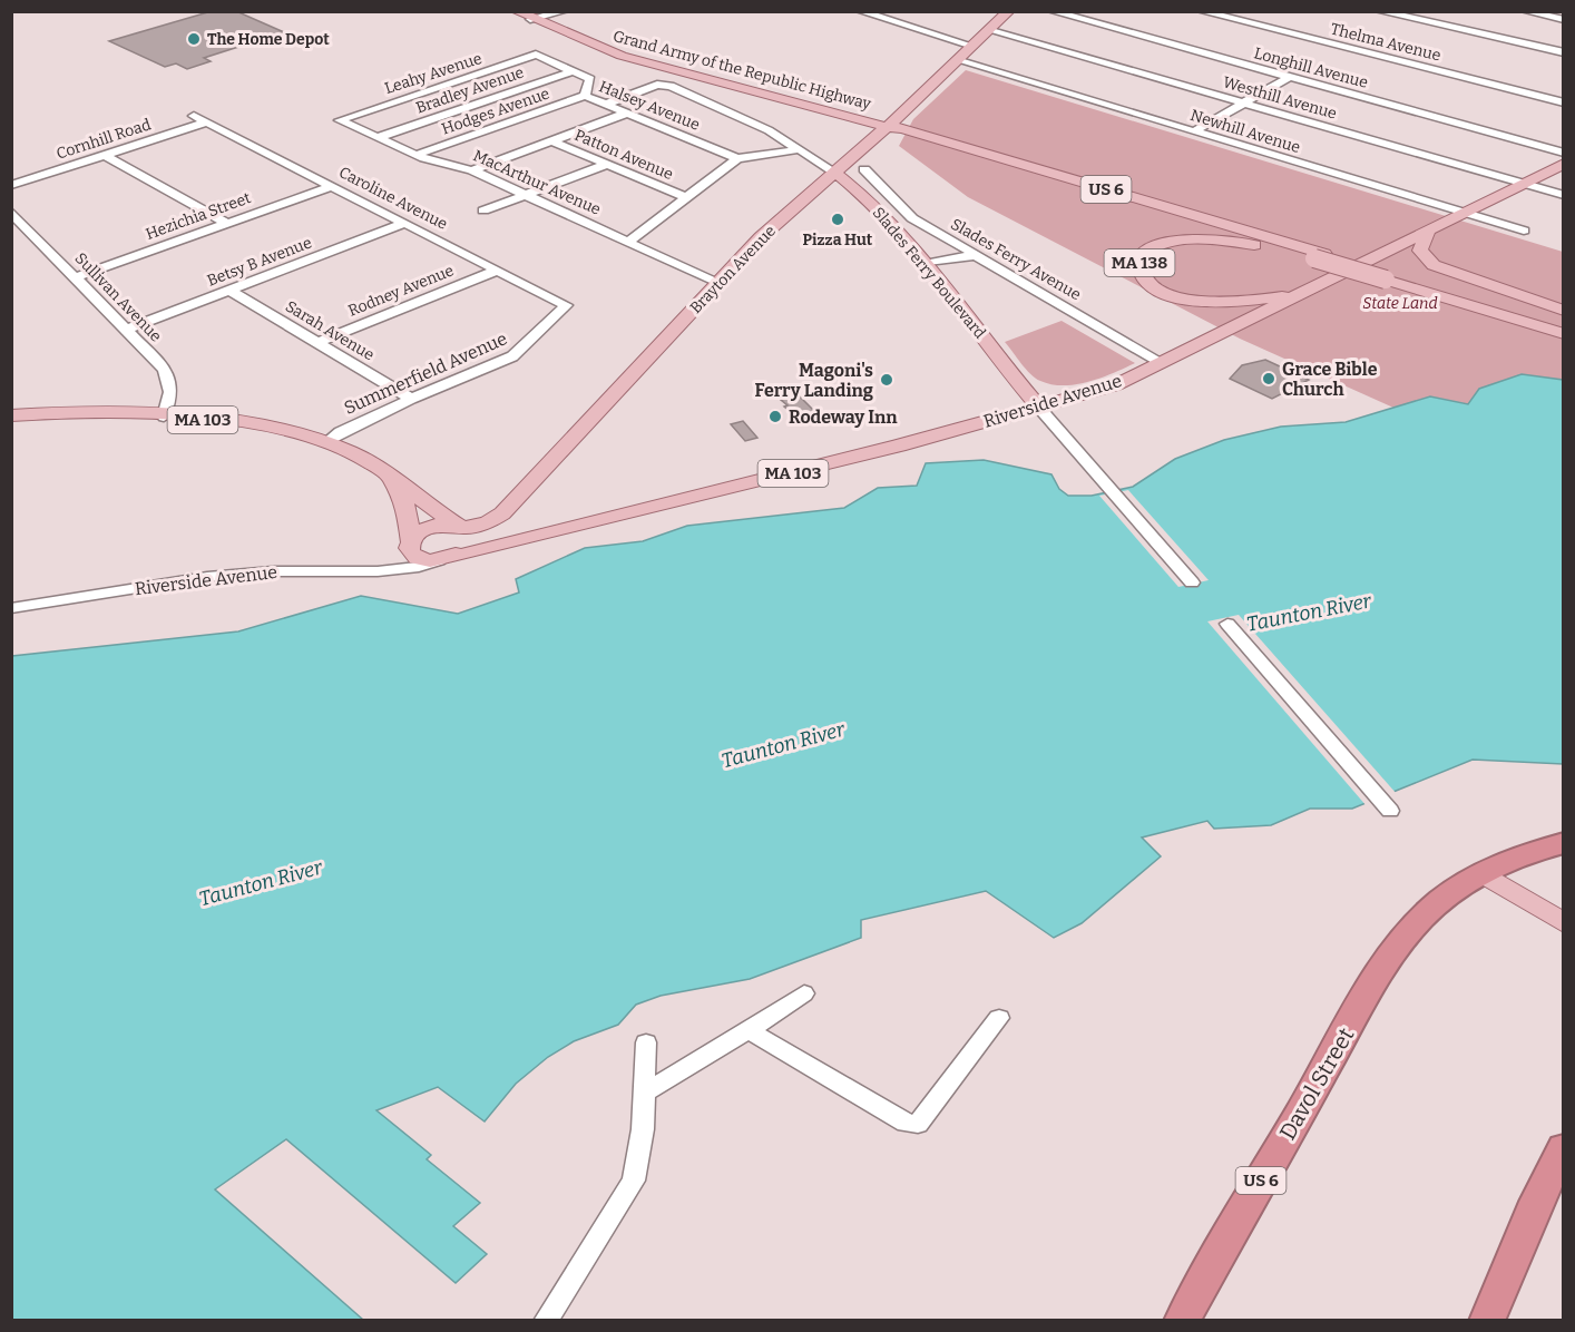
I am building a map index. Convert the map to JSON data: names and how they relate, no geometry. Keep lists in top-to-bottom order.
{
  "streets": {
    "highway": ["US 6", "Davol Street"],
    "main road": [
      "Grand Army of the Republic Highway",
      "MA 138",
      "Brayton Avenue",
      "Slades Ferry Boulevard",
      "Riverside Avenue",
      "MA 103"
    ],
    "street": [
      "Thelma Avenue",
      "Longhill Avenue",
      "Leahy Avenue",
      "Bradley Avenue",
      "Westhill Avenue",
      "Halsey Avenue",
      "Hodges Avenue",
      "Newhill Avenue",
      "Cornhill Road",
      "Patton Avenue",
      "MacArthur Avenue",
      "Caroline Avenue",
      "Hezichia Street",
      "Slades Ferry Avenue",
      "Betsy B Avenue",
      "Rodney Avenue",
      "Sullivan Avenue",
      "Sarah Avenue",
      "Summerfield Avenue"
    ]
  },
  "crossings": [
    ["Grand Army of the Republic Highway", "US 6"],
    ["Grand Army of the Republic Highway", "Brayton Avenue"],
    ["Leahy Avenue", "Bradley Avenue"],
    ["Leahy Avenue", "Halsey Avenue"],
    ["Leahy Avenue", "MacArthur Avenue"],
    ["Bradley Avenue", "Halsey Avenue"],
    ["Bradley Avenue", "MacArthur Avenue"],
    ["Westhill Avenue", "Brayton Avenue"],
    ["Westhill Avenue", "Riverside Avenue"],
    ["Halsey Avenue", "Hodges Avenue"],
    ["Halsey Avenue", "Slades Ferry Boulevard"],
    ["Hodges Avenue", "MacArthur Avenue"],
    ["Newhill Avenue", "Brayton Avenue"],
    ["Newhill Avenue", "Riverside Avenue"],
    ["Cornhill Road", "Caroline Avenue"],
    ["MacArthur Avenue", "Brayton Avenue"],
    ["US 6", "MA 138"],
    ["US 6", "Brayton Avenue"],
    ["US 6", "Davol Street"],
    ["Caroline Avenue", "Hezichia Street"],
    ["Caroline Avenue", "Betsy B Avenue"],
    ["Caroline Avenue", "Rodney Avenue"],
    ["Caroline Avenue", "Summerfield Avenue"],
    ["Hezichia Street", "Sullivan Avenue"],
    ["Slades Ferry Avenue", "Riverside Avenue"],
    ["Betsy B Avenue", "Sullivan Avenue"],
    ["Betsy B Avenue", "Sarah Avenue"],
    ["MA 138", "Riverside Avenue"],
    ["Brayton Avenue", "Slades Ferry Boulevard"],
    ["Brayton Avenue", "Riverside Avenue"],
    ["Brayton Avenue", "MA 103"],
    ["Slades Ferry Boulevard", "Riverside Avenue"],
    ["Rodney Avenue", "Sarah Avenue"],
    ["Sullivan Avenue", "MA 103"],
    ["Sarah Avenue", "Summerfield Avenue"],
    ["Summerfield Avenue", "MA 103"],
    ["Riverside Avenue", "MA 103"]
  ],
  "water": ["Taunton River"],
  "parks": ["State Land"],
  "places": [
    "The Home Depot",
    "Pizza Hut",
    "Grace Bible Church",
    "Magoni's Ferry Landing",
    "Rodeway Inn"
  ]
}
